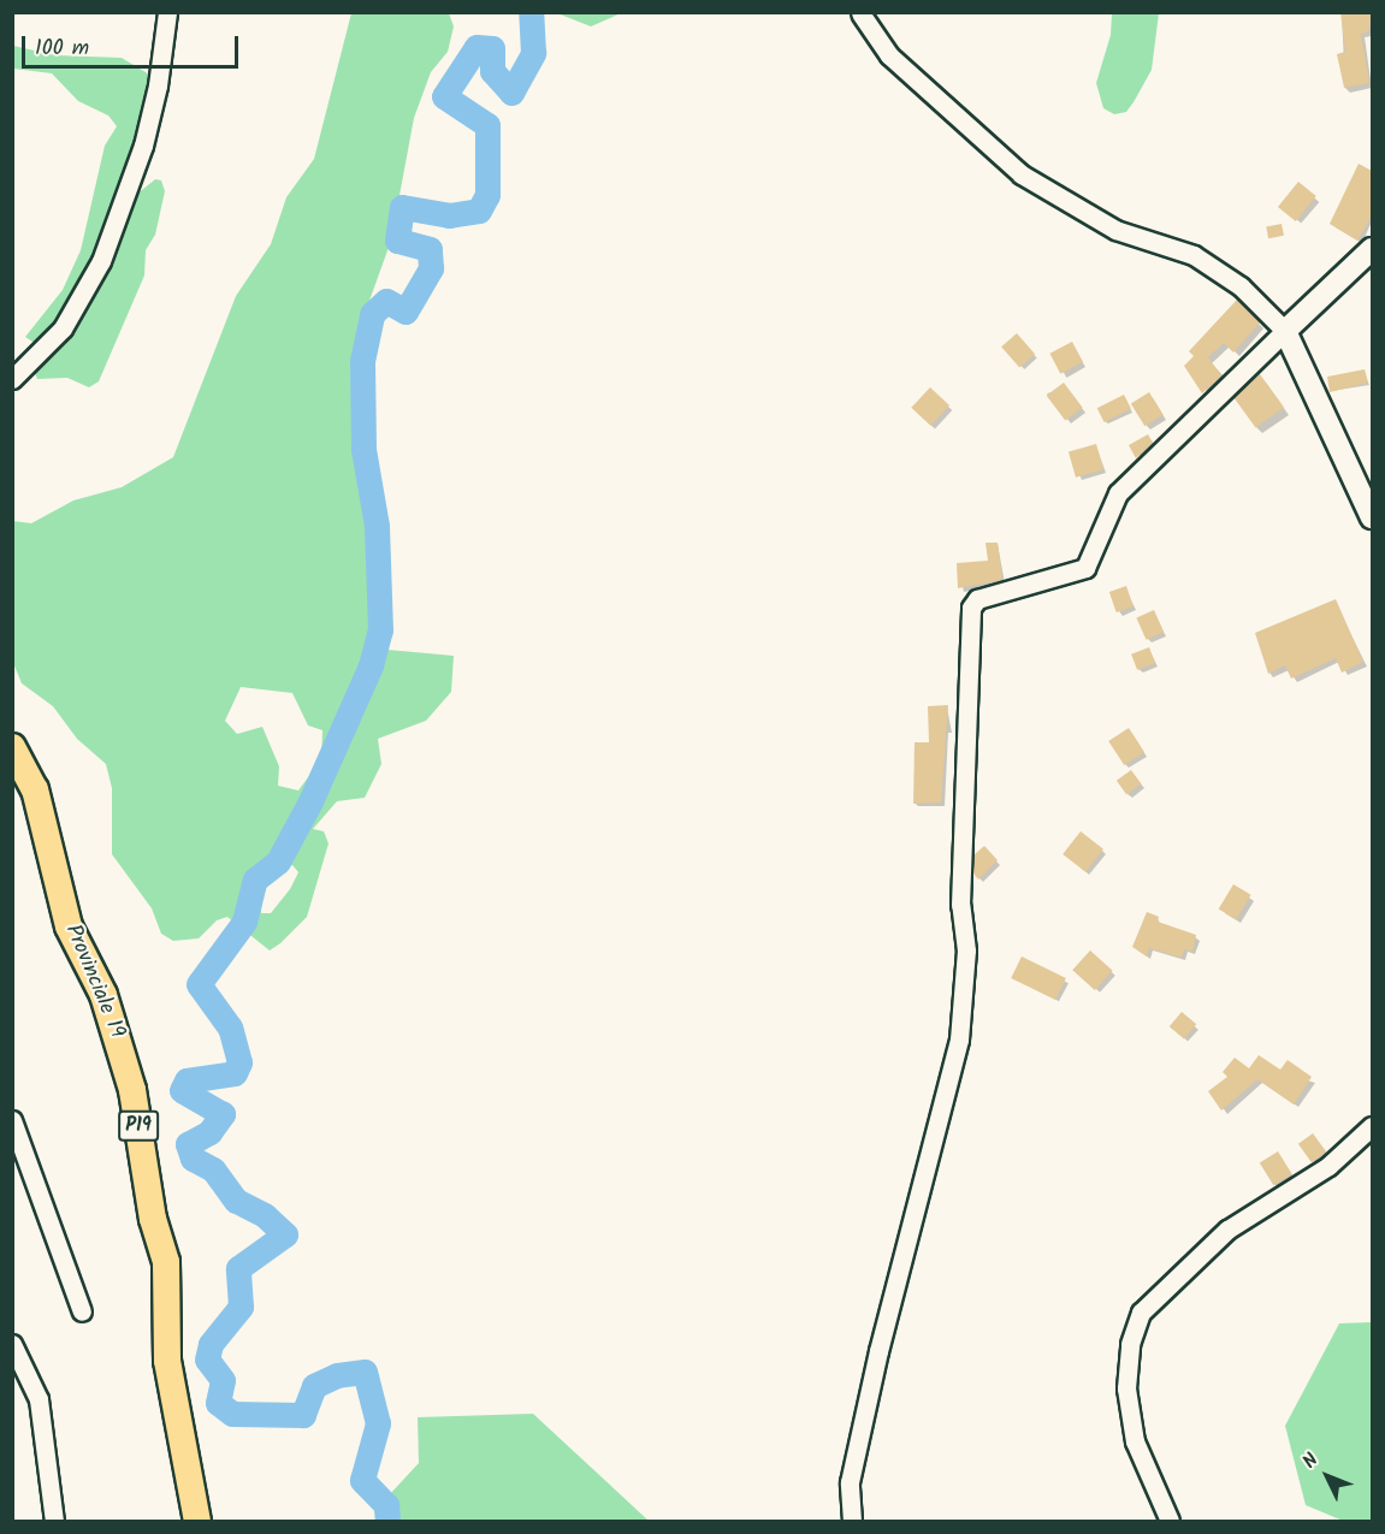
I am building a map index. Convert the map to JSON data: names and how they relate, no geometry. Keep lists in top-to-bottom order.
{
  "streets": {
    "main road": ["Provinciale 19", "P19"]
  },
  "scale_bar": "100 m",
  "north": "top left"
}
